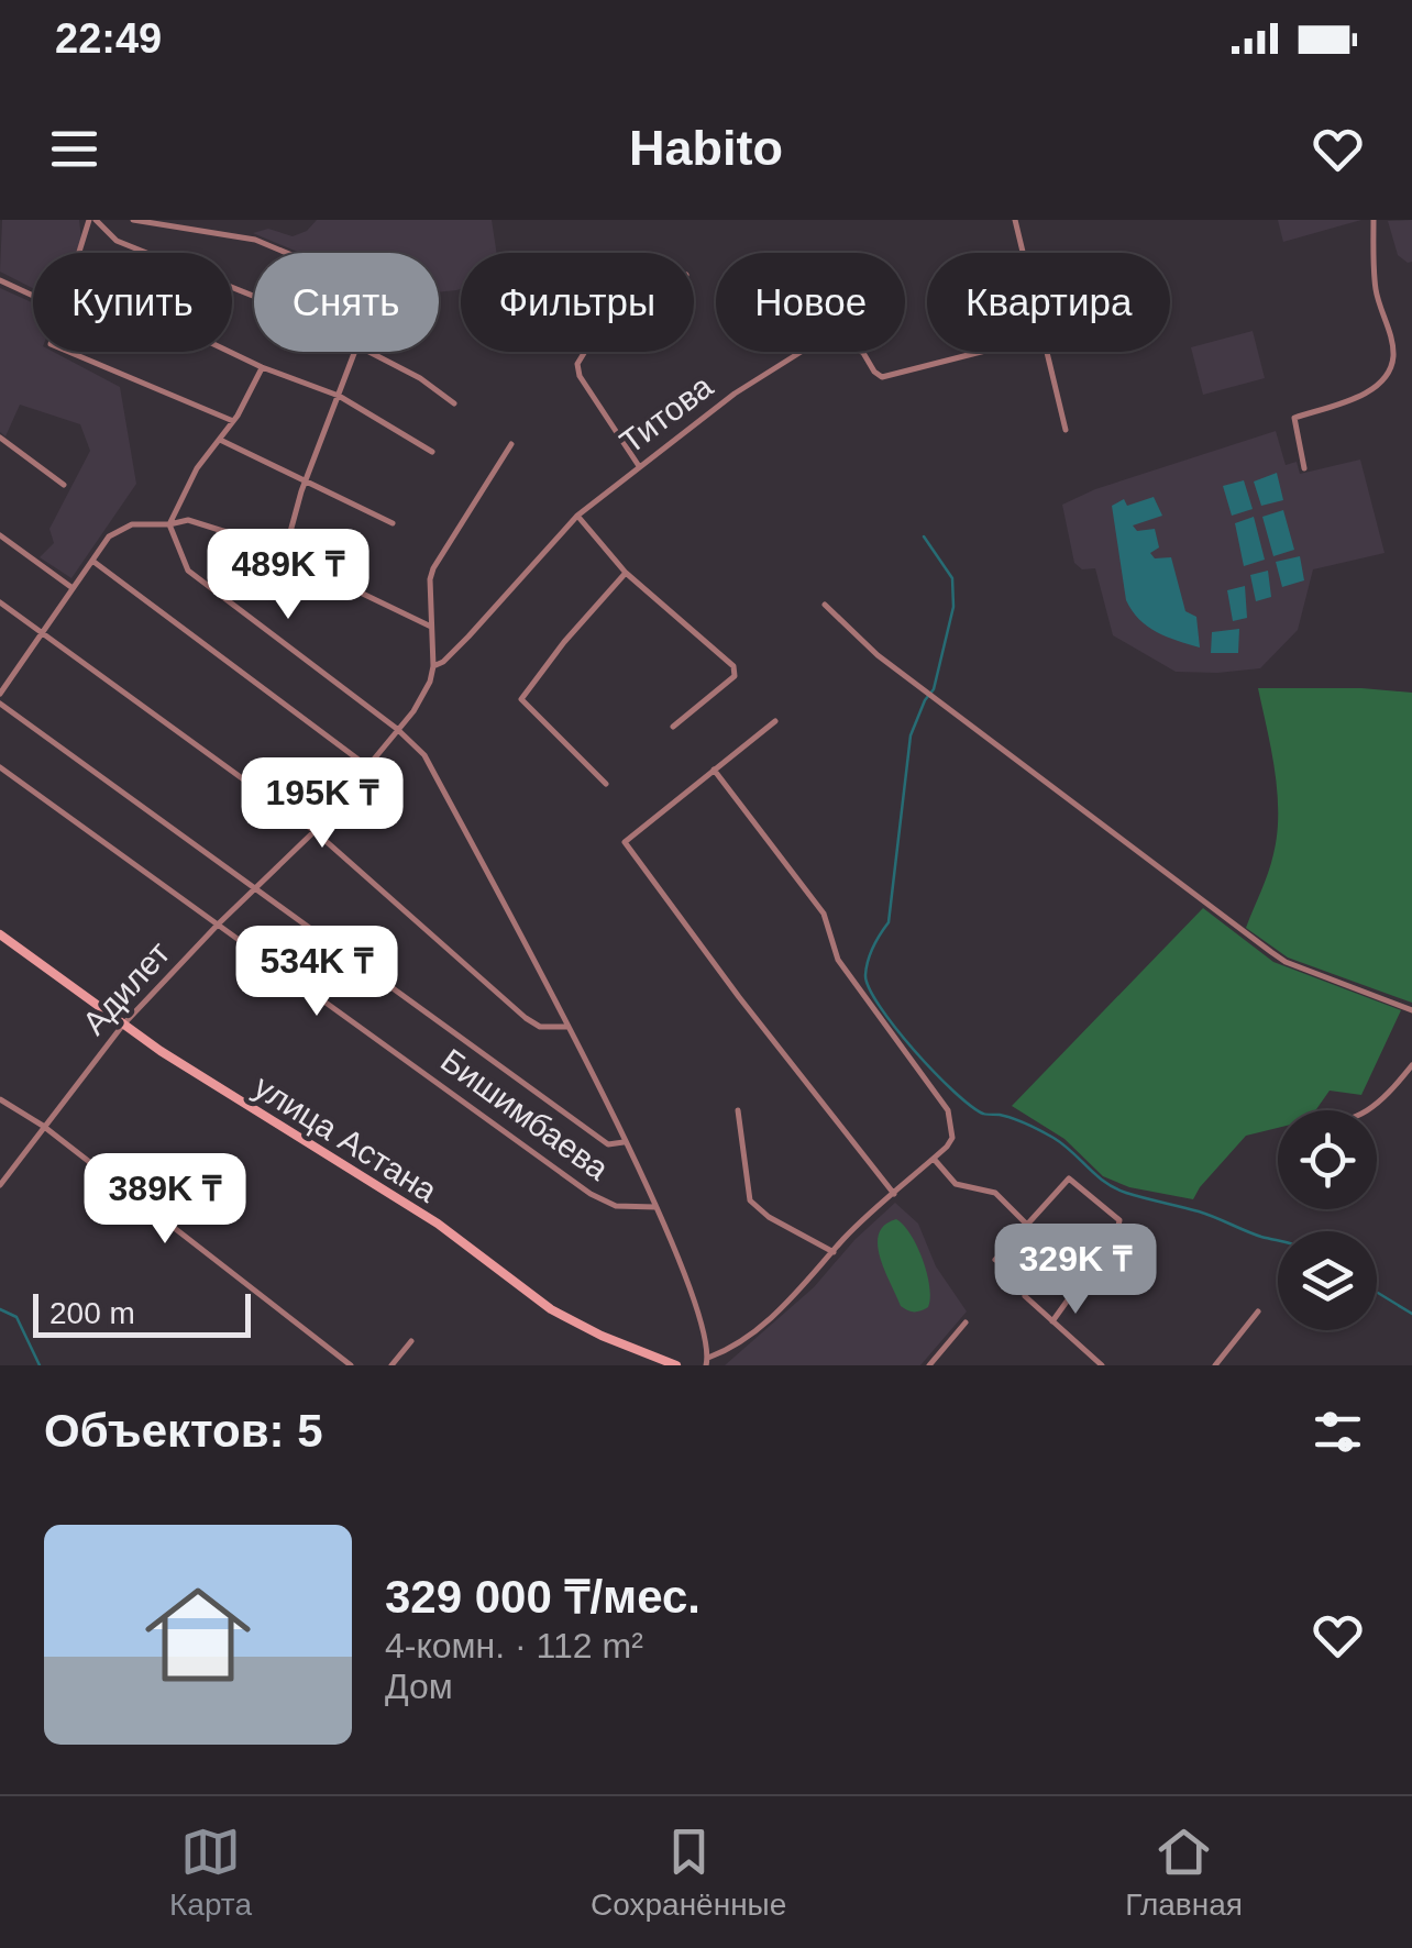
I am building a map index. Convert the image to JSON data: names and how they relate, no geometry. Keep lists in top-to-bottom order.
{
  "streets": {
    "main road": ["улица Астана"],
    "street": ["Титова", "Адилет", "Бишимбаева"]
  },
  "crossings": [
    ["Титова", "Адилет"],
    ["Адилет", "Бишимбаева"],
    ["Адилет", "улица Астана"]
  ],
  "scale_bar": "200 m",
  "page": {
    "status": "22:49",
    "header": "Habito",
    "chip": [
      "Купить",
      "Снять",
      "Фильтры",
      "Новое",
      "Квартира"
    ],
    "price": [
      "489K ₸",
      "195K ₸",
      "534K ₸",
      "389K ₸",
      "329K ₸"
    ],
    "scale": "200 m",
    "heading": "Объектов: 5",
    "list": [
      {
        "name": "329 000 ₸/мес.",
        "note": "4-комн. · 112 m² · Дом"
      }
    ],
    "tabs": ["Карта", "Сохранённые", "Главная"]
  }
}
